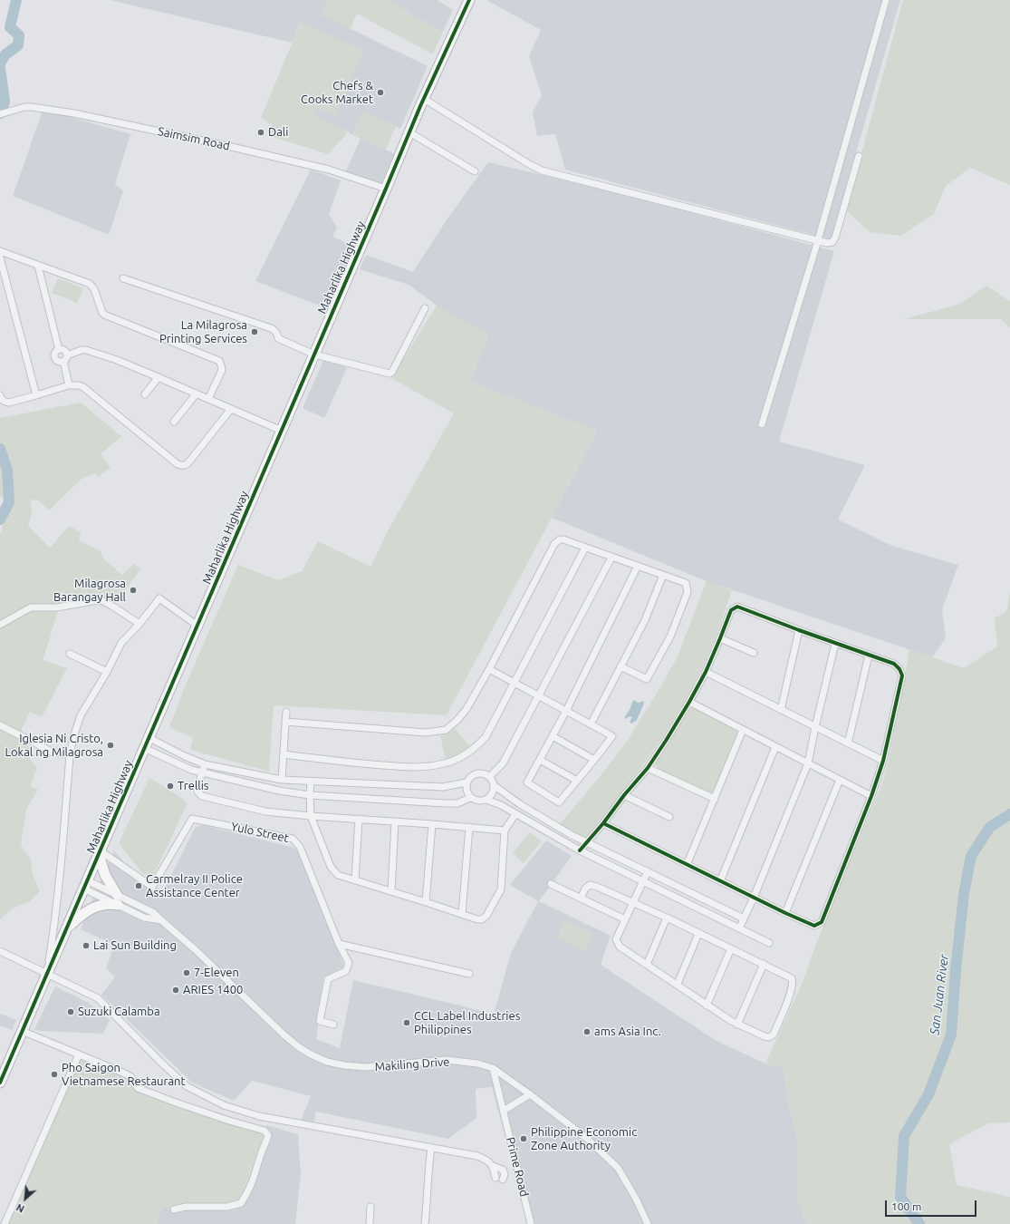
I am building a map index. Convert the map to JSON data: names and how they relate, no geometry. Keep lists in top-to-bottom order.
{
  "streets": {
    "highway": ["Maharlika Highway"],
    "street": [
      "Saimsim Road",
      "Yulo Street",
      "Makiling Drive",
      "Prime Road"
    ]
  },
  "crossings": [
    ["Saimsim Road", "Maharlika Highway"],
    ["Maharlika Highway", "Yulo Street"],
    ["Maharlika Highway", "Makiling Drive"],
    ["Makiling Drive", "Prime Road"]
  ],
  "water": ["San Juan River"],
  "places": [
    "Chefs & Cooks Market",
    "Dali",
    "La Milagrosa Printing Services",
    "Milagrosa Barangay Hall",
    "Iglesia Ni Cristo, Lokal ng Milagrosa",
    "Trellis",
    "Carmelray II Police Assistance Center",
    "Lai Sun Building",
    "7-Eleven",
    "ARIES 1400",
    "Suzuki Calamba",
    "CCL Label Industries Philippines",
    "ams Asia Inc.",
    "Pho Saigon Vietnamese Restaurant",
    "Philippine Economic Zone Authority"
  ],
  "scale_bar": "100 m",
  "north": "bottom left"
}
